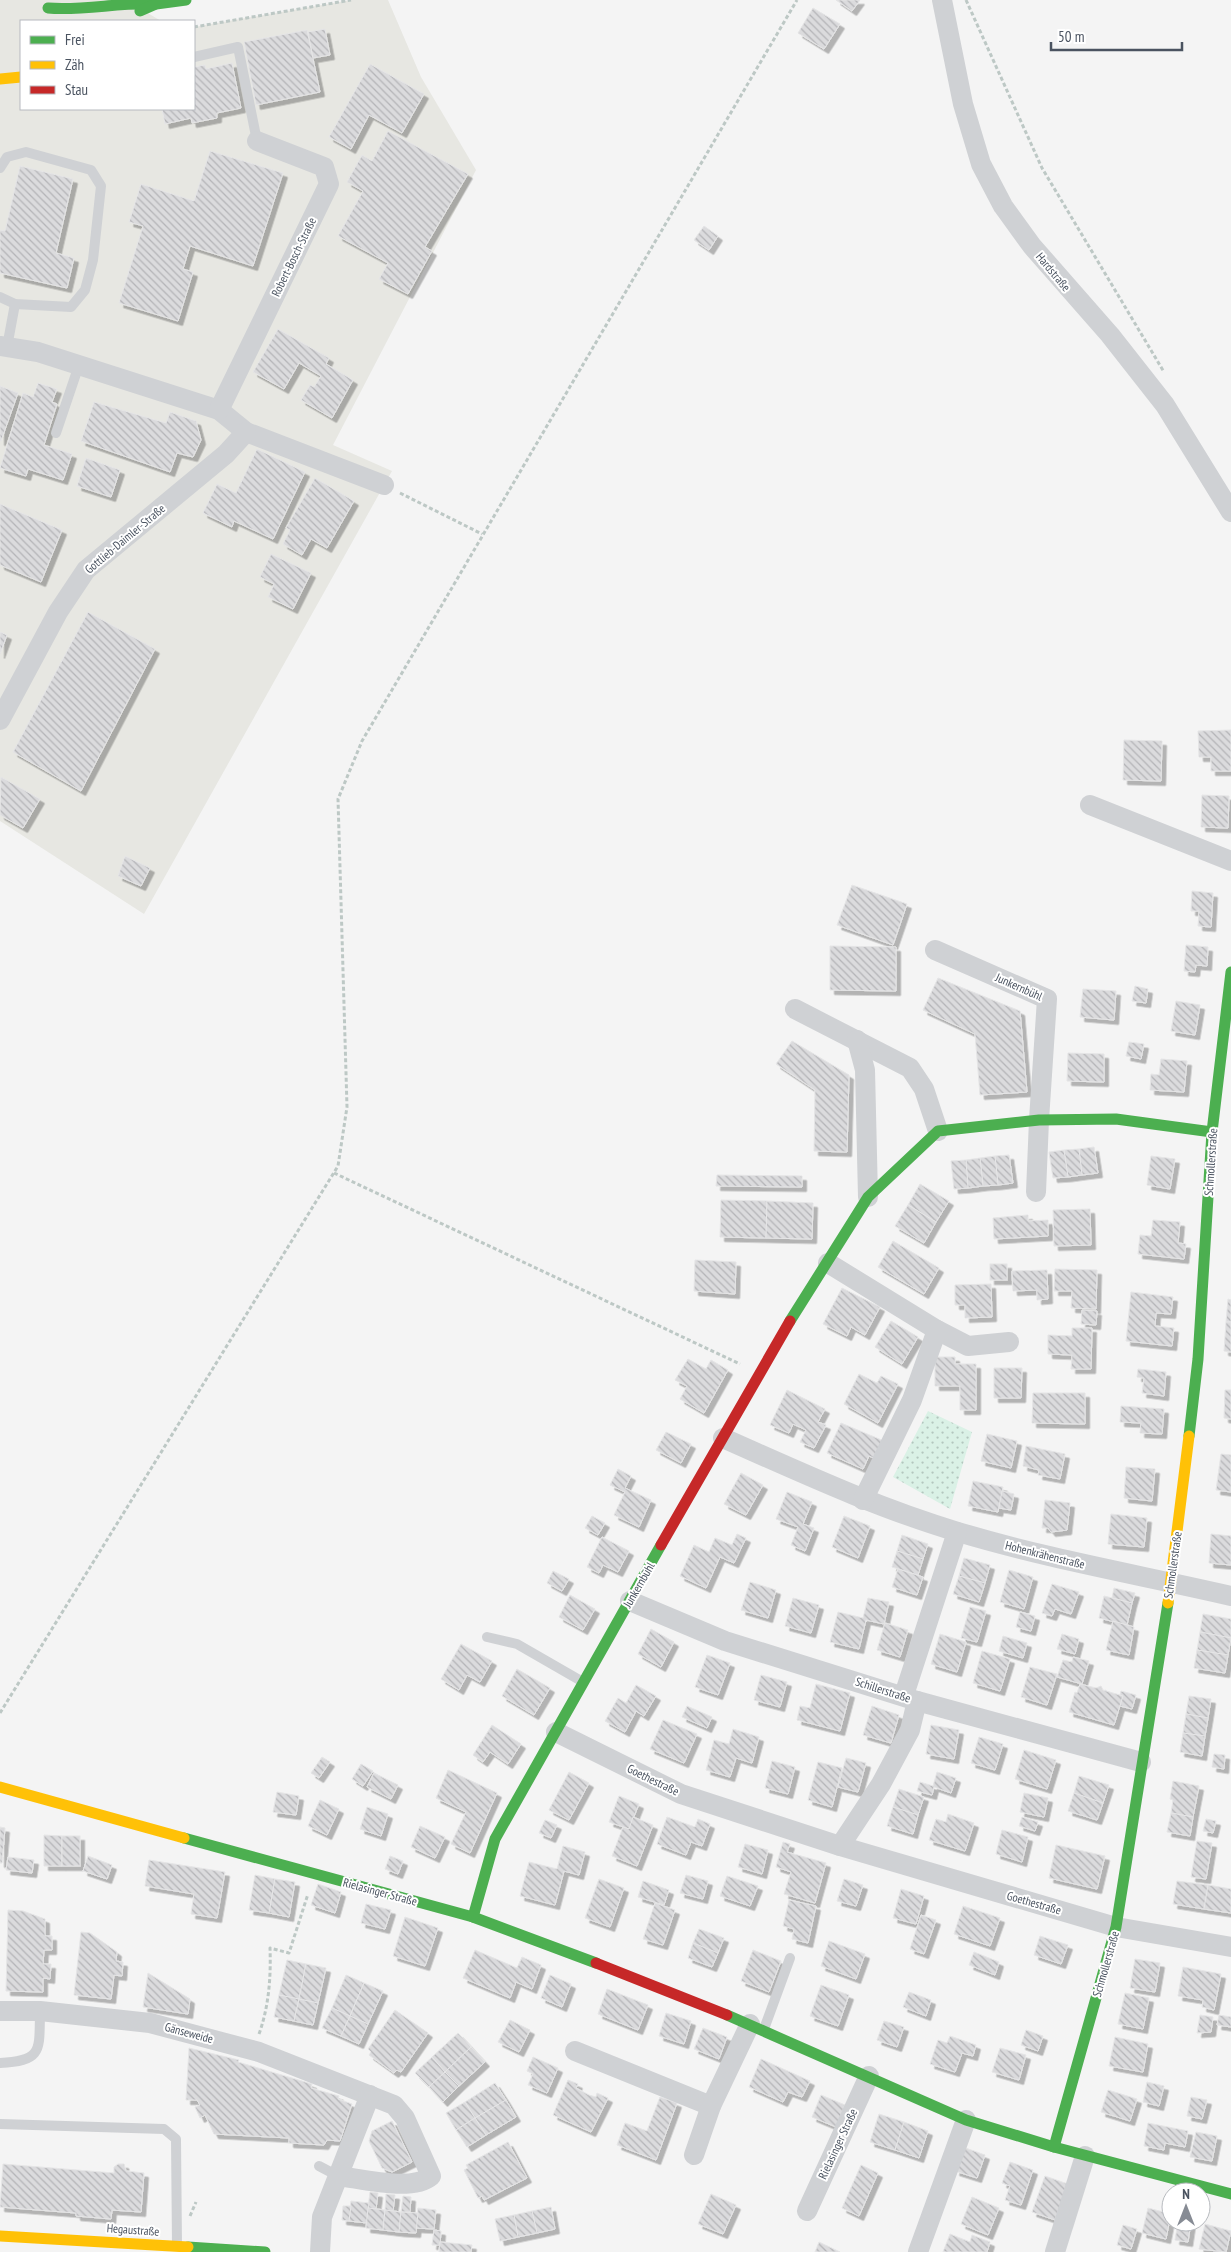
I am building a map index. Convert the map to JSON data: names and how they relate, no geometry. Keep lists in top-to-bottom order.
{
  "streets": {
    "street": [
      "Robert-Bosch-Straße",
      "Hardstraße",
      "Gottlieb-Daimler-Straße",
      "Junkernbühl",
      "Schmollerstraße",
      "Hohenkrähenstraße",
      "Schillerstraße",
      "Goethestraße",
      "Rielasinger Straße",
      "Gänseweide",
      "Hegaustraße"
    ]
  },
  "crossings": [
    ["Junkernbühl", "Hohenkrähenstraße"],
    ["Junkernbühl", "Schillerstraße"],
    ["Junkernbühl", "Goethestraße"],
    ["Junkernbühl", "Rielasinger Straße"],
    ["Schmollerstraße", "Hohenkrähenstraße"],
    ["Schmollerstraße", "Schillerstraße"],
    ["Schmollerstraße", "Goethestraße"],
    ["Schmollerstraße", "Rielasinger Straße"]
  ],
  "legend": ["Frei", "Zäh", "Stau"],
  "scale_bar": "50 m",
  "north": "top"
}
